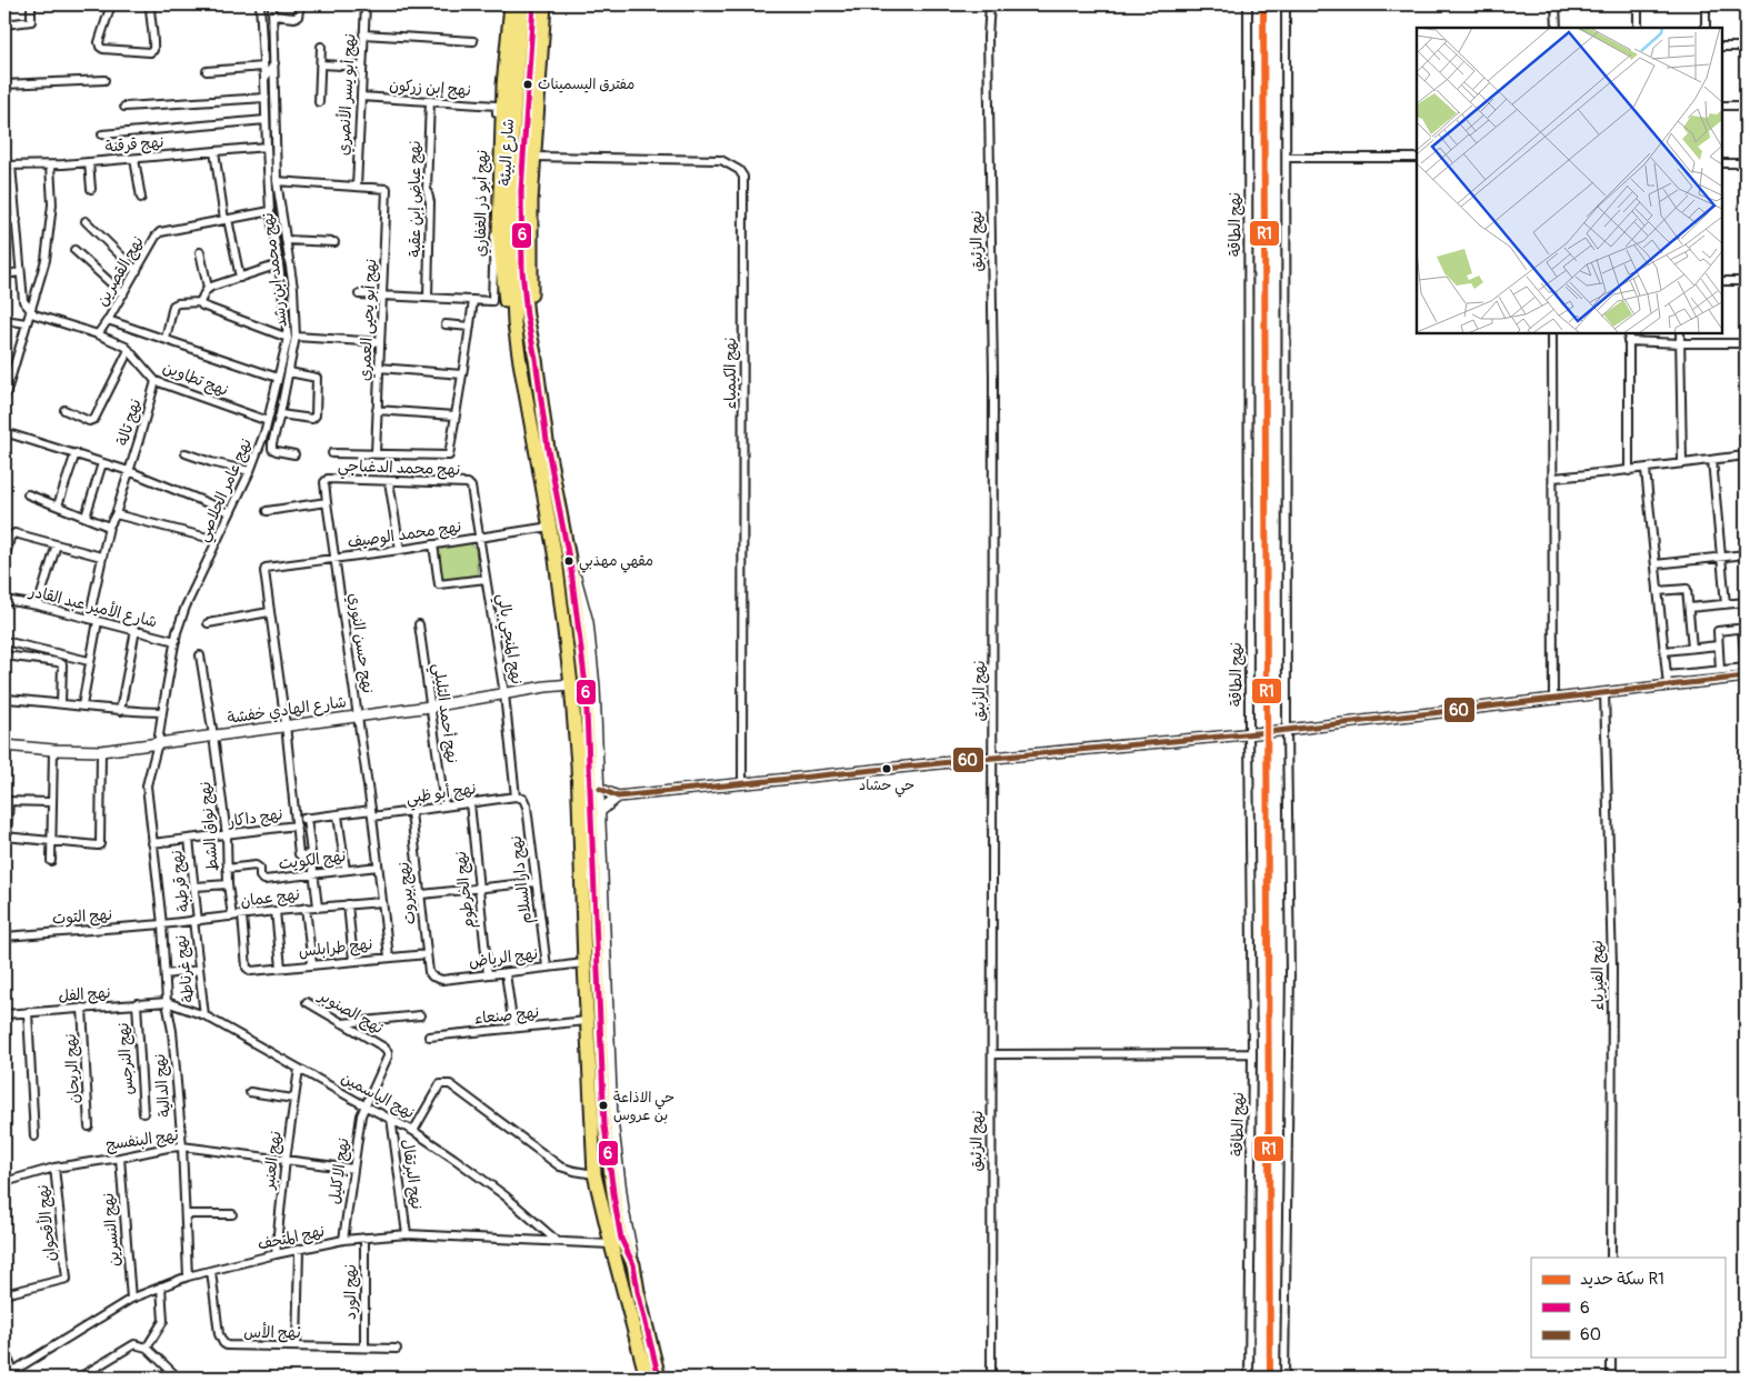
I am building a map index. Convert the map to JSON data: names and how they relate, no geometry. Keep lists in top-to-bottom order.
{
  "streets": {
    "highway": ["شارع البيئة"],
    "street": [
      "نهج إبن زركون",
      "نهج أبو يسر الأنصري",
      "نهج قرقنة",
      "نهج عياض إبن عقبة",
      "نهج أبو ذر الغفاري",
      "نهج الطاقة",
      "نهج الزئبق",
      "نهج محمد إبن رشد",
      "نهج القصرين",
      "نهج أبو يحيى العمري",
      "نهج الكيمياء",
      "نهج تطاوين",
      "نهج تالة",
      "نهج محمد الدغباجي",
      "نهج عامر الجلاصي",
      "نهج محمد الوصيف",
      "شارع الأمير عبد القادر",
      "نهج المنجي بالي",
      "نهج حسن النوري",
      "شارع الهادي خفشة",
      "نهج أحمد التليلي",
      "نهج أبو ظبي",
      "نهج داكار",
      "نهج نواق الشط",
      "نهج الكويت",
      "نهج دار السلام",
      "نهج قرطبة",
      "نهج الخرطوم",
      "نهج بيروت",
      "نهج عمان",
      "نهج التوت",
      "نهج طرابلس",
      "نهج الرياض",
      "نهج غرناطة",
      "نهج الفيزياء",
      "نهج الفل",
      "نهج الصنوبر",
      "نهج صنعاء",
      "نهج النرجس",
      "نهج الريحان",
      "نهج الدالية",
      "نهج الياسمين",
      "نهج البنفسج",
      "نهج العنبر",
      "نهج الإكليل",
      "نهج البرتقال",
      "نهج الأقحوان",
      "نهج النسرين",
      "نهج المتحف",
      "نهج الورد",
      "نهج الأس"
    ]
  },
  "crossings": [
    ["نهج إبن زركون", "نهج أبو يسر الأنصري"],
    ["نهج إبن زركون", "نهج عياض إبن عقبة"],
    ["نهج إبن زركون", "نهج أبو ذر الغفاري"],
    ["نهج أبو يسر الأنصري", "نهج أبو يحيى العمري"],
    ["نهج قرقنة", "نهج عامر الجلاصي"],
    ["نهج القصرين", "نهج تطاوين"],
    ["نهج القصرين", "نهج عامر الجلاصي"],
    ["نهج تطاوين", "نهج تالة"],
    ["نهج تطاوين", "نهج عامر الجلاصي"],
    ["نهج تالة", "شارع الأمير عبد القادر"],
    ["نهج محمد الدغباجي", "نهج المنجي بالي"],
    ["نهج محمد الدغباجي", "نهج حسن النوري"],
    ["نهج عامر الجلاصي", "شارع الأمير عبد القادر"],
    ["نهج عامر الجلاصي", "شارع الهادي خفشة"],
    ["نهج عامر الجلاصي", "نهج داكار"],
    ["نهج عامر الجلاصي", "نهج عمان"],
    ["نهج عامر الجلاصي", "نهج التوت"],
    ["نهج عامر الجلاصي", "نهج الدالية"],
    ["نهج محمد الوصيف", "نهج المنجي بالي"],
    ["نهج محمد الوصيف", "نهج حسن النوري"],
    ["نهج المنجي بالي", "شارع الهادي خفشة"],
    ["نهج المنجي بالي", "نهج أبو ظبي"],
    ["نهج المنجي بالي", "نهج دار السلام"],
    ["نهج حسن النوري", "شارع الهادي خفشة"],
    ["نهج حسن النوري", "نهج أبو ظبي"],
    ["نهج حسن النوري", "نهج الكويت"],
    ["نهج حسن النوري", "نهج عمان"],
    ["نهج حسن النوري", "نهج طرابلس"],
    ["شارع الهادي خفشة", "نهج أحمد التليلي"],
    ["شارع الهادي خفشة", "نهج نواق الشط"],
    ["نهج أحمد التليلي", "نهج أبو ظبي"],
    ["نهج أبو ظبي", "نهج داكار"],
    ["نهج أبو ظبي", "نهج دار السلام"],
    ["نهج أبو ظبي", "نهج الخرطوم"],
    ["نهج أبو ظبي", "نهج بيروت"],
    ["نهج داكار", "نهج نواق الشط"],
    ["نهج داكار", "نهج قرطبة"],
    ["نهج نواق الشط", "نهج الكويت"],
    ["نهج نواق الشط", "نهج عمان"],
    ["نهج دار السلام", "نهج الرياض"],
    ["نهج قرطبة", "نهج عمان"],
    ["نهج قرطبة", "نهج غرناطة"],
    ["نهج الخرطوم", "نهج الرياض"],
    ["نهج بيروت", "نهج طرابلس"],
    ["نهج بيروت", "نهج الرياض"],
    ["نهج عمان", "نهج التوت"],
    ["نهج عمان", "نهج طرابلس"],
    ["نهج عمان", "نهج غرناطة"],
    ["نهج عمان", "نهج الدالية"],
    ["نهج التوت", "نهج الدالية"],
    ["نهج غرناطة", "نهج الياسمين"],
    ["نهج الفل", "نهج النرجس"],
    ["نهج الفل", "نهج الريحان"],
    ["نهج الفل", "نهج الدالية"],
    ["نهج الفل", "نهج الياسمين"],
    ["نهج الصنوبر", "نهج الياسمين"],
    ["نهج الصنوبر", "نهج الإكليل"],
    ["نهج الدالية", "نهج الياسمين"],
    ["نهج الدالية", "نهج البنفسج"],
    ["نهج الدالية", "نهج المتحف"],
    ["نهج الياسمين", "نهج العنبر"],
    ["نهج الياسمين", "نهج الإكليل"],
    ["نهج الياسمين", "نهج البرتقال"],
    ["نهج الياسمين", "نهج المتحف"],
    ["نهج البنفسج", "نهج العنبر"],
    ["نهج البنفسج", "نهج الإكليل"],
    ["نهج البنفسج", "نهج الأقحوان"],
    ["نهج البنفسج", "نهج النسرين"],
    ["نهج العنبر", "نهج المتحف"],
    ["نهج الإكليل", "نهج المتحف"],
    ["نهج البرتقال", "نهج المتحف"],
    ["نهج النسرين", "نهج المتحف"],
    ["نهج المتحف", "نهج الورد"],
    ["نهج المتحف", "نهج الأس"],
    ["نهج الورد", "نهج الأس"]
  ],
  "places": [
    "مفترق اليسمينات",
    "مقهي مهذبي",
    "حي حشاد",
    "حي الاذاعة بن عروس"
  ],
  "lines": ["rail line R1", "transit line 6", "transit line 60"],
  "legend": ["سكة حديد R1", "6", "60"]
}
